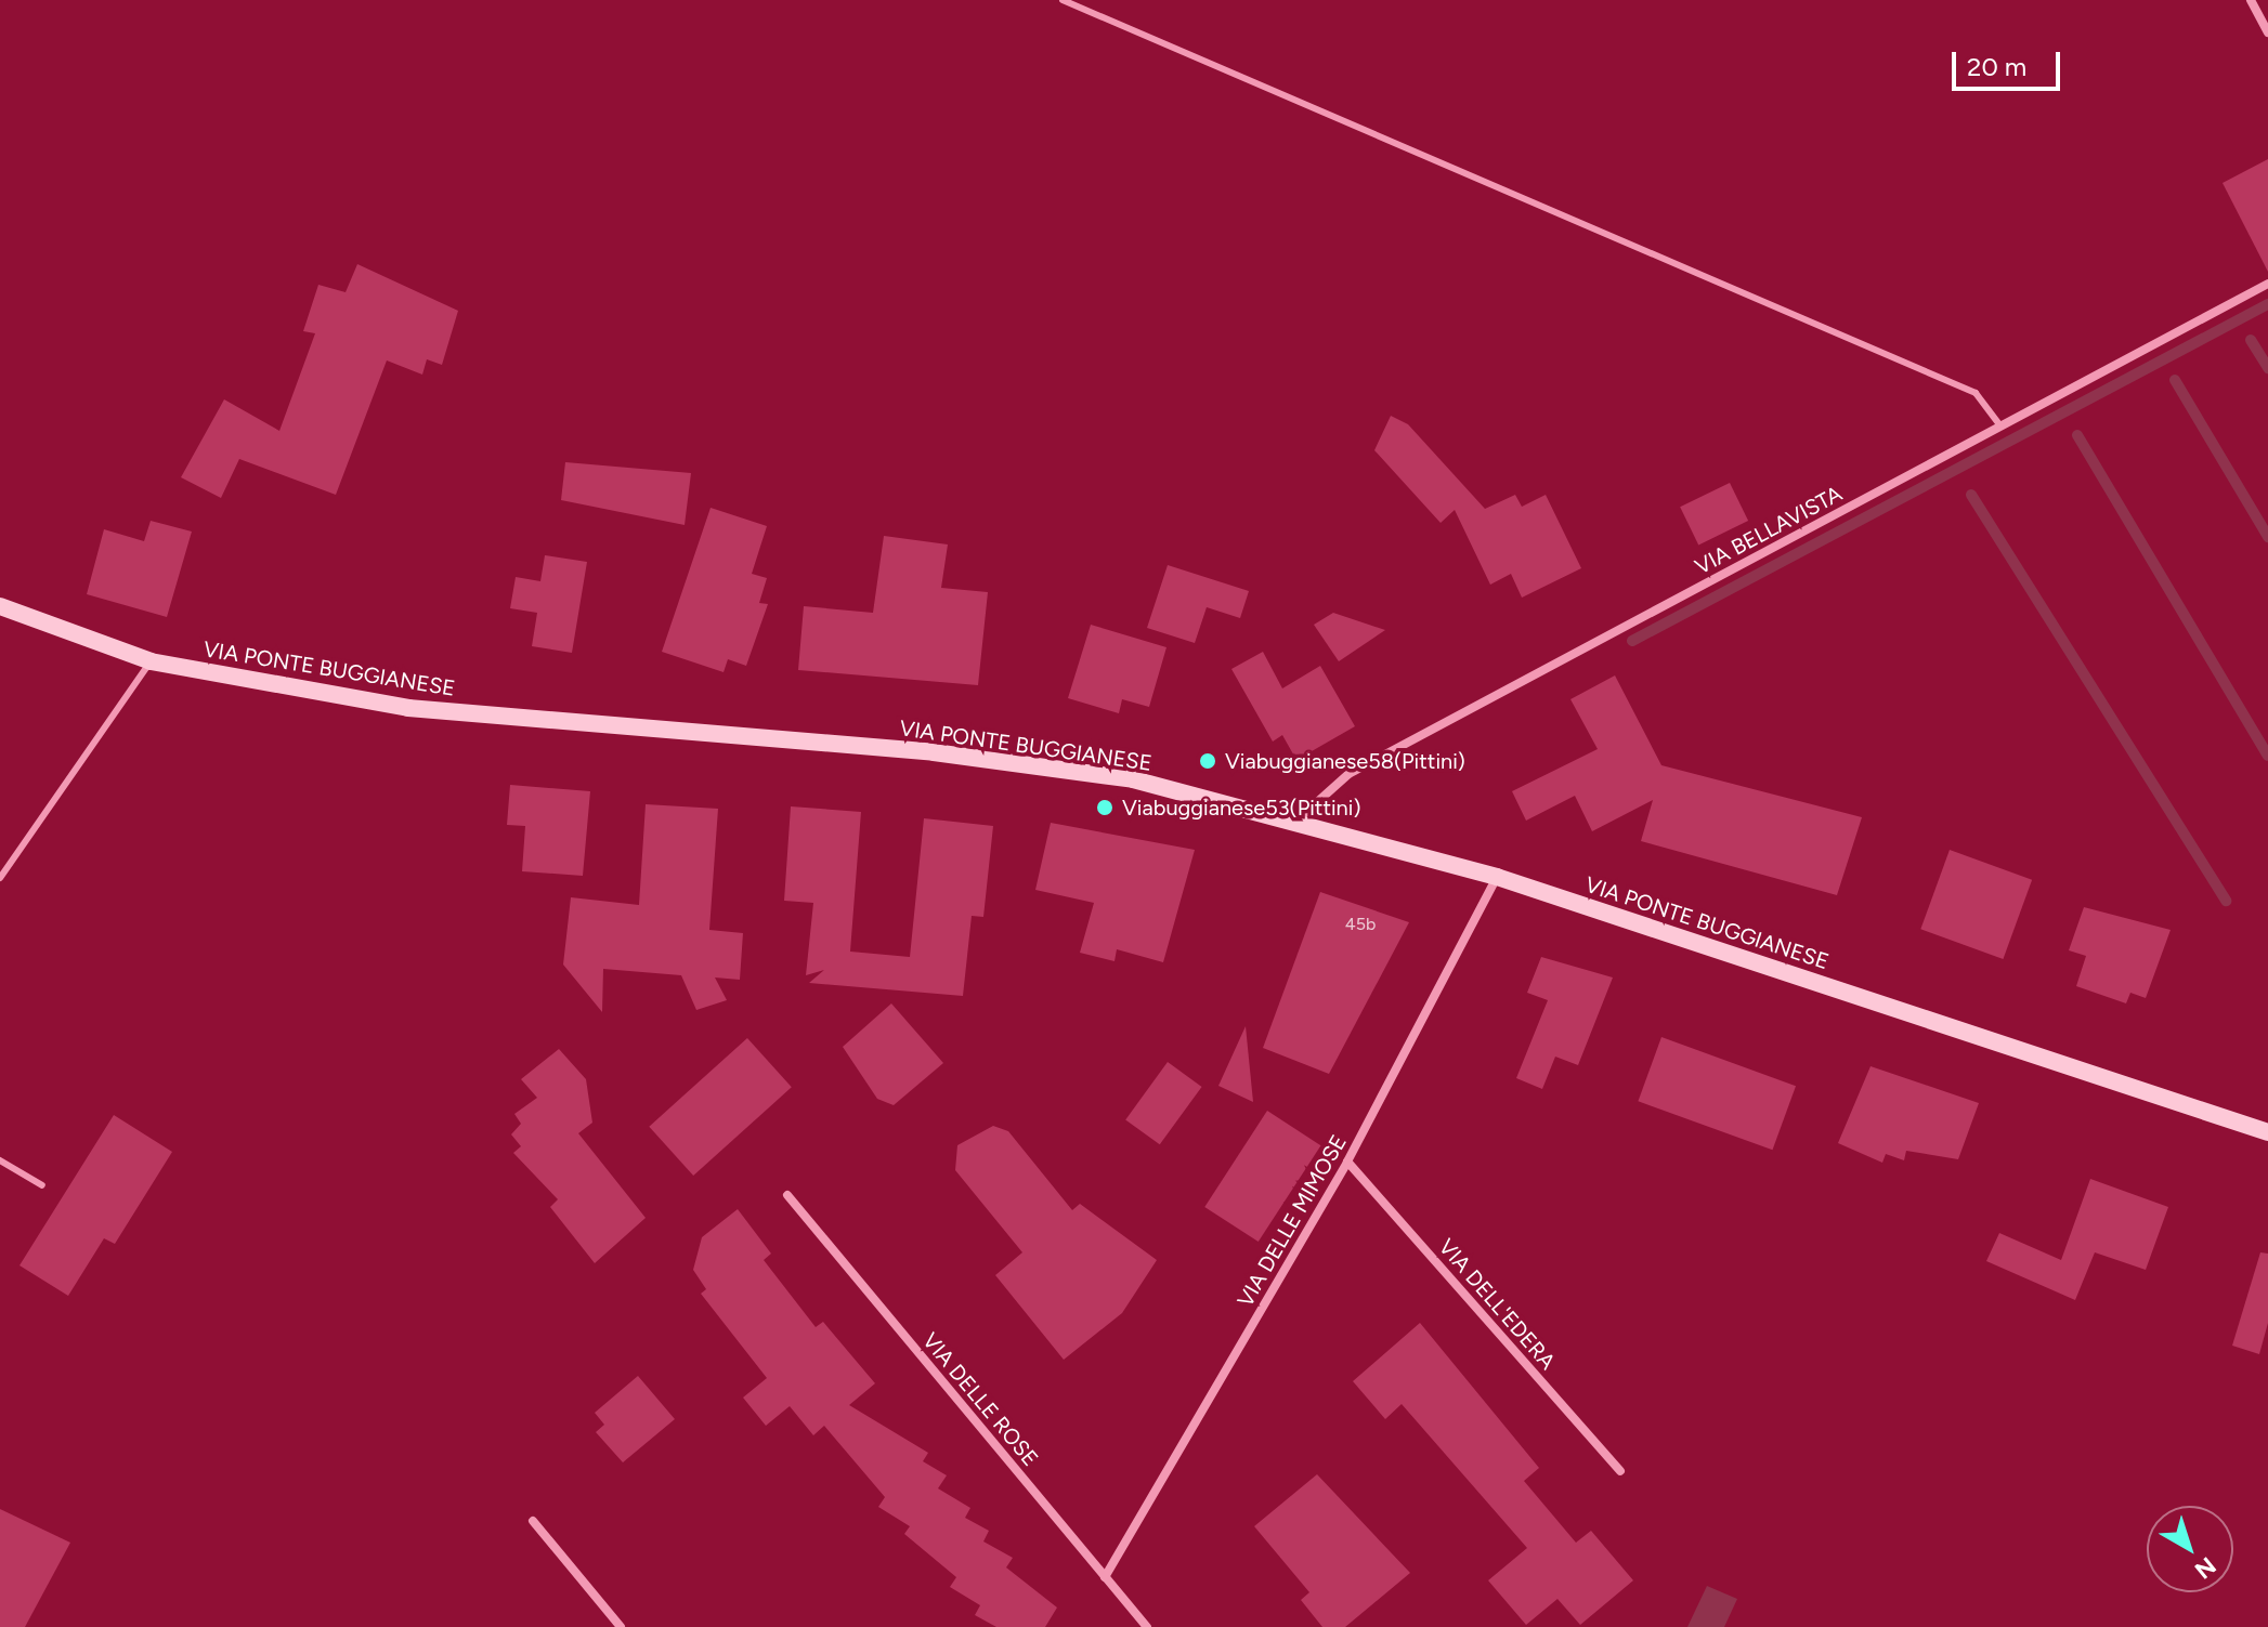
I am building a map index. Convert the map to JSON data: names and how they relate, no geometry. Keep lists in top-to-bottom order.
{
  "streets": {
    "main road": ["VIA PONTE BUGGIANESE"],
    "street": [
      "VIA BELLAVISTA",
      "VIA DELLE MIMOSE",
      "VIA DELL'EDERA",
      "VIA DELLE ROSE"
    ]
  },
  "crossings": [
    ["VIA BELLAVISTA", "VIA PONTE BUGGIANESE"],
    ["VIA PONTE BUGGIANESE", "VIA DELLE MIMOSE"],
    ["VIA DELLE MIMOSE", "VIA DELL'EDERA"],
    ["VIA DELLE MIMOSE", "VIA DELLE ROSE"]
  ],
  "places": ["Viabuggianese58(Pittini)", "Viabuggianese53(Pittini)"],
  "house_numbers": ["45b"],
  "scale_bar": "20 m",
  "north": "bottom right"
}
